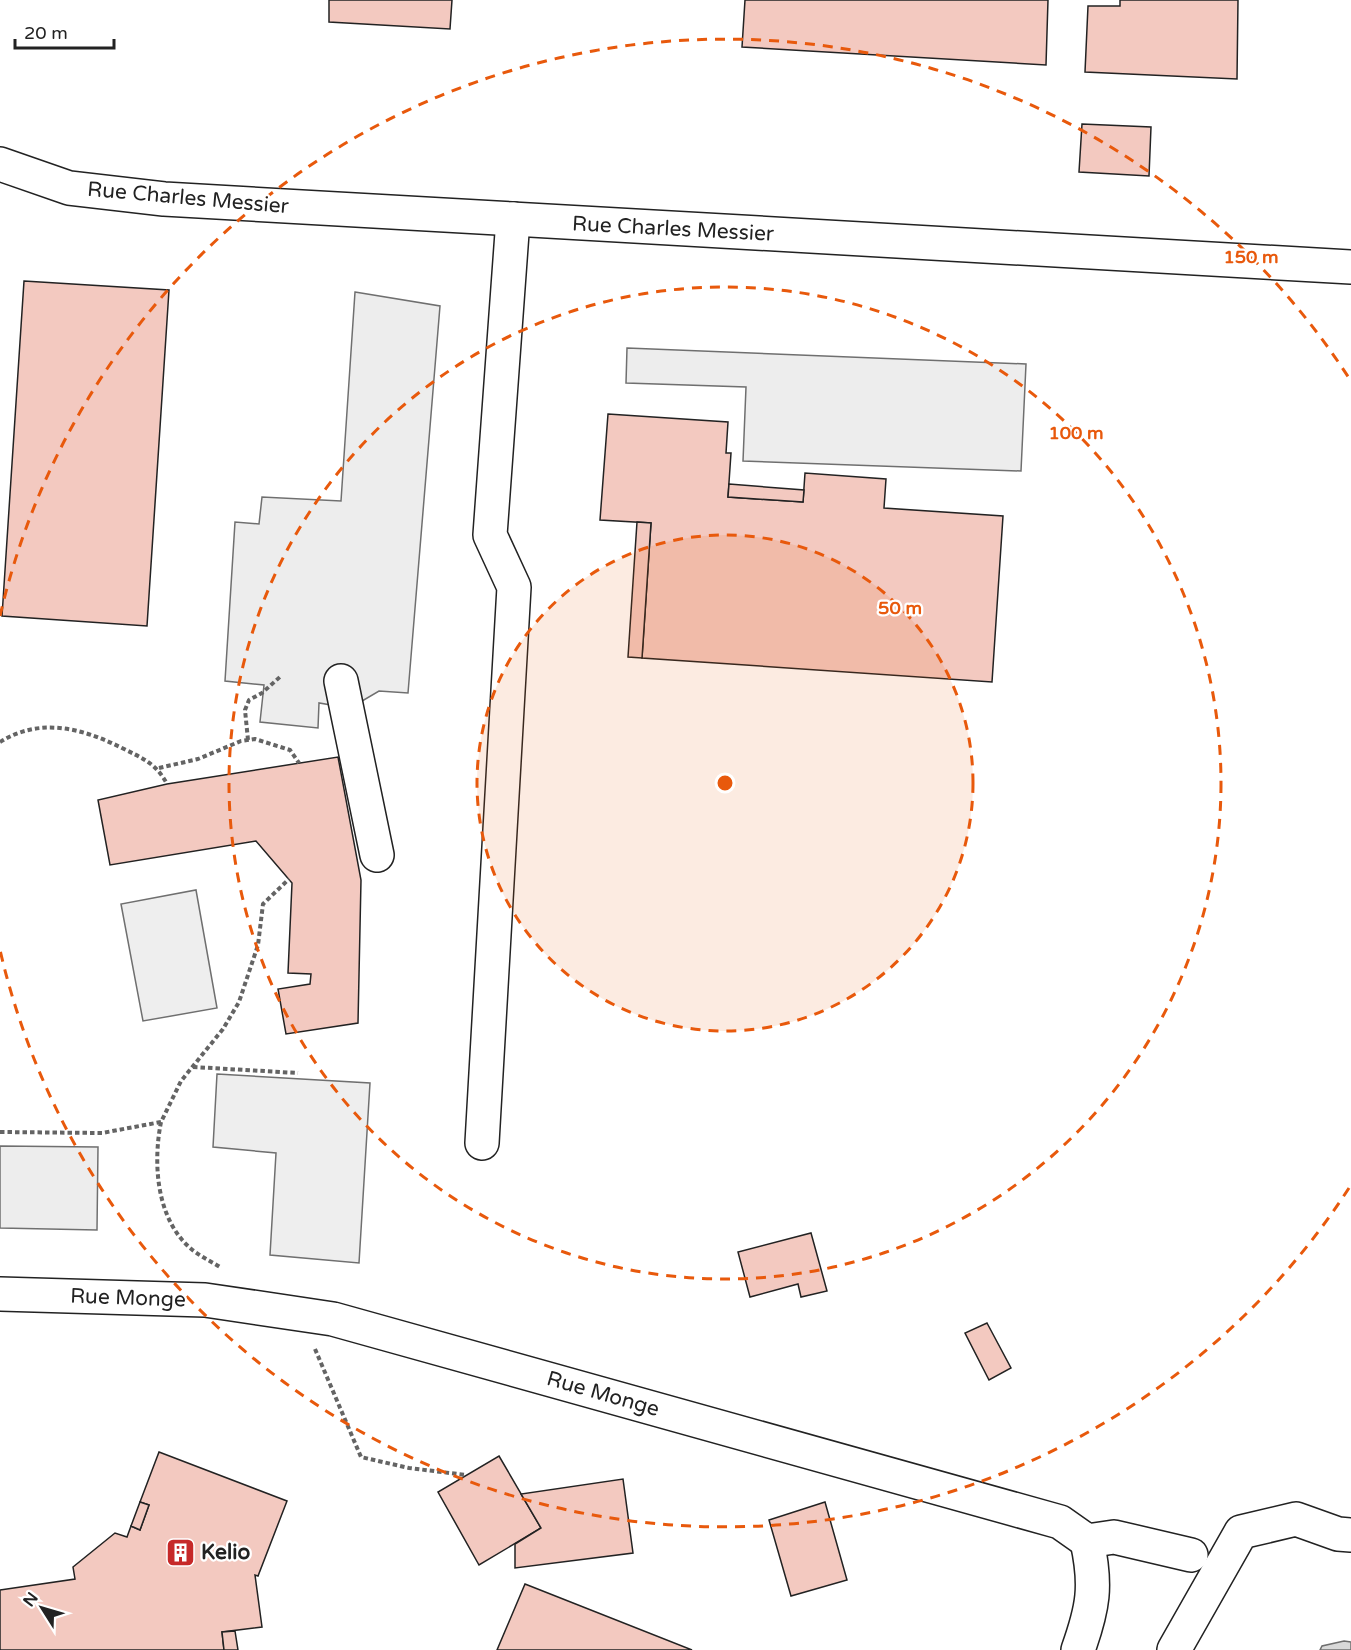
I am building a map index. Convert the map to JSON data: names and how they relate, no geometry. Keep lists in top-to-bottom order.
{
  "streets": {
    "street": ["Rue Charles Messier", "Rue Monge"]
  },
  "places": {
    "building": ["Kelio"]
  },
  "scale_bar": "20 m",
  "north": "top left",
  "rings": ["150 m", "100 m", "50 m"]
}
